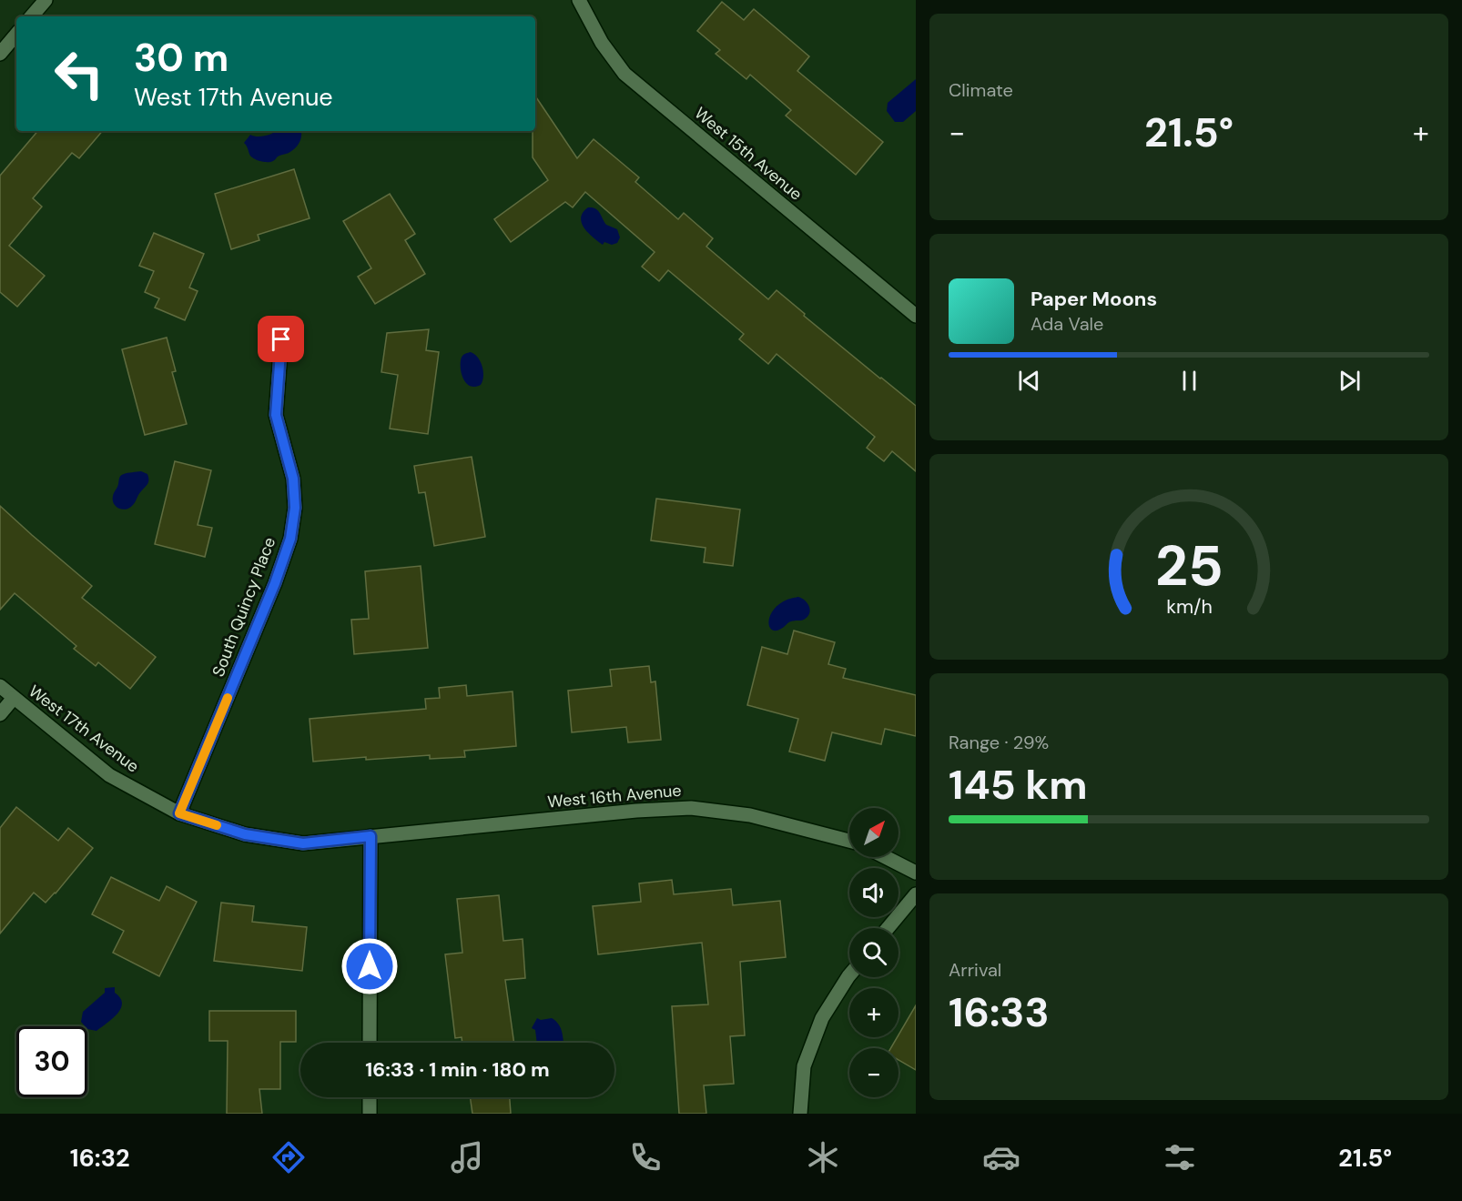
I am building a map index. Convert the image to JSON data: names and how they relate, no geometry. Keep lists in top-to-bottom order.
{
  "streets": {
    "street": [
      "West 15th Avenue",
      "South Quincy Place",
      "West 17th Avenue",
      "West 16th Avenue"
    ]
  },
  "crossings": [
    ["South Quincy Place", "West 17th Avenue"],
    ["West 17th Avenue", "West 16th Avenue"]
  ],
  "north": "top right",
  "page": {
    "tile": [
      "Climate",
      ["Range · 29%", "145 km"],
      ["Arrival", "16:33"]
    ],
    "turn": ["30 m", "West 17th Avenue"],
    "heat": ["−", "21.5°", "+"],
    "song": ["Paper Moons", "Ada Vale"],
    "map_buttons": ["+", "−"],
    "limit": "30",
    "trip": "16:33 · 1 min · 180 m",
    "tabs": ["16:32", "21.5°"],
    "gauge": ["25", "km/h"]
  }
}
